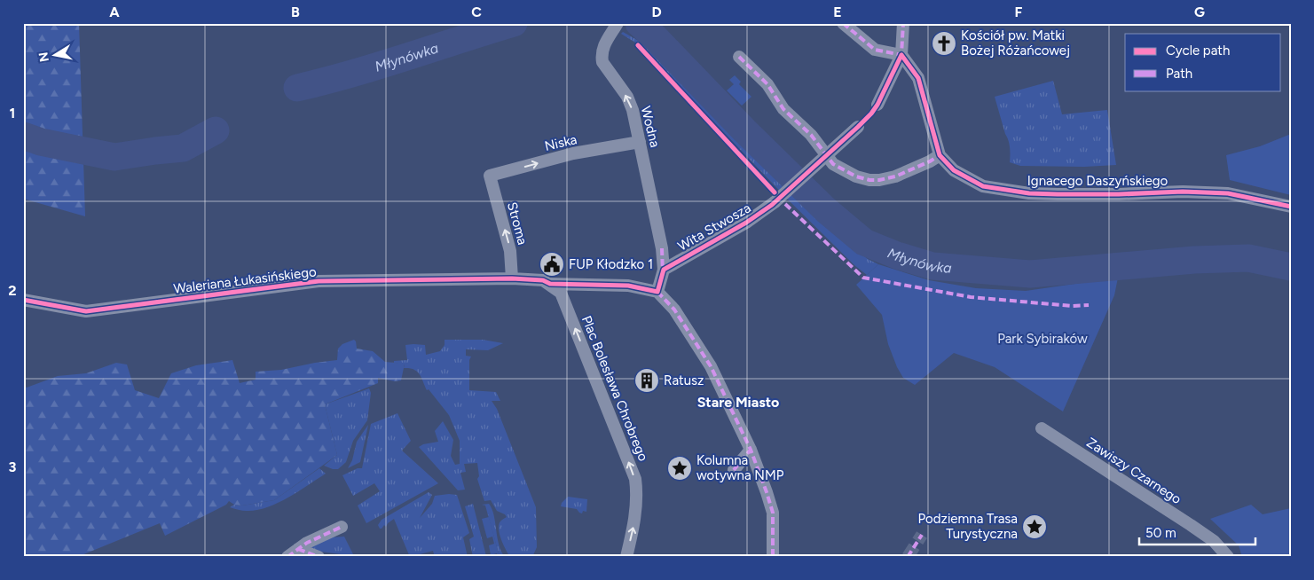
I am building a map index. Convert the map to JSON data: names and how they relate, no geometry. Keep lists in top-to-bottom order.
{
  "streets": {
    "street": [
      "Wodna",
      "Niska",
      "Ignacego Daszyńskiego",
      "Stroma",
      "Wita Stwosza",
      "Waleriana Łukasińskiego",
      "Plac Bolesława Chrobrego",
      "Zawiszy Czarnego"
    ]
  },
  "crossings": [
    ["Wodna", "Niska"],
    ["Wodna", "Wita Stwosza"],
    ["Niska", "Stroma"],
    ["Stroma", "Waleriana Łukasińskiego"],
    ["Waleriana Łukasińskiego", "Plac Bolesława Chrobrego"]
  ],
  "one_way": [
    "Wodna",
    "Niska",
    "Stroma",
    "Plac Bolesława Chrobrego"
  ],
  "districts": ["Stare Miasto"],
  "water": ["Młynówka"],
  "parks": ["Park Sybiraków"],
  "places": {
    "church": ["Kościół pw. Matki Bożej Różańcowej"],
    "public building": ["FUP Kłodzko 1"],
    "building": ["Ratusz"],
    "place": ["Kolumna wotywna NMP", "Podziemna Trasa Turystyczna"]
  },
  "legend": ["Cycle path", "Path"],
  "scale_bar": "50 m",
  "north": "left",
  "grid": {
    "columns": [
      "A",
      "B",
      "C",
      "D",
      "E",
      "F",
      "G"
    ],
    "rows": ["1", "2", "3"]
  }
}
